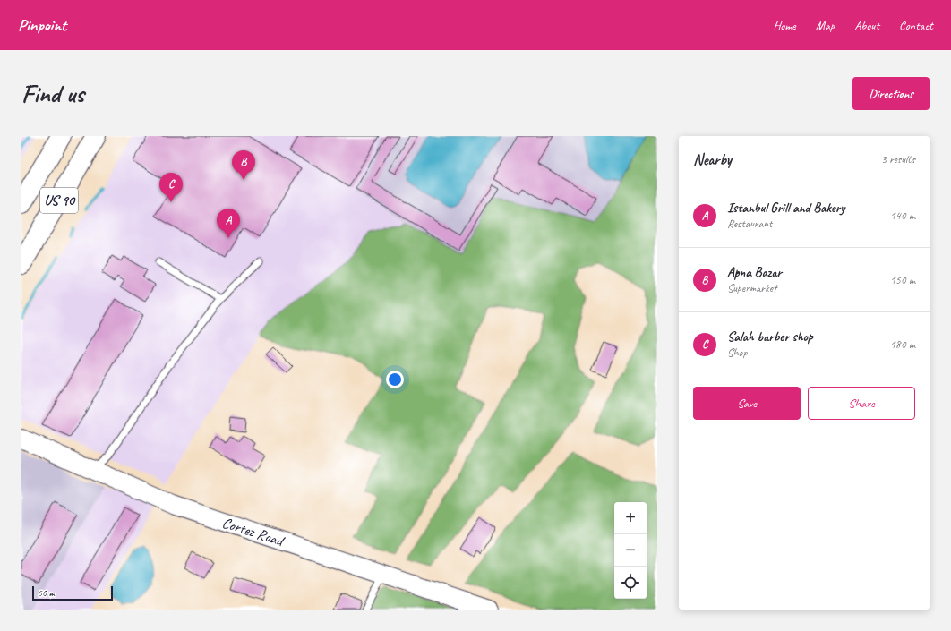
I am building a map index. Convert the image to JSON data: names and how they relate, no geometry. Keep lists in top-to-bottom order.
{
  "streets": {
    "highway": ["US 90"],
    "street": ["Cortez Road"]
  },
  "scale_bar": "50 m",
  "page": {
    "header": "Pinpoint",
    "nav": [
      "Home",
      "Map",
      "About",
      "Contact"
    ],
    "buttons": [
      "Directions",
      ["Save", "Share"]
    ],
    "title": "Find us",
    "heading": ["Nearby", "3 results"],
    "pins": ["B", "C", "A"],
    "list": [
      {
        "mark": "A",
        "name": "Istanbul Grill and Bakery",
        "note": "Restaurant",
        "value": "140 m"
      },
      {
        "mark": "B",
        "name": "Apna Bazar",
        "note": "Supermarket",
        "value": "150 m"
      },
      {
        "mark": "C",
        "name": "Salah barber shop",
        "note": "Shop",
        "value": "180 m"
      }
    ],
    "map_buttons": ["+", "−"],
    "scale": "50 m"
  }
}
